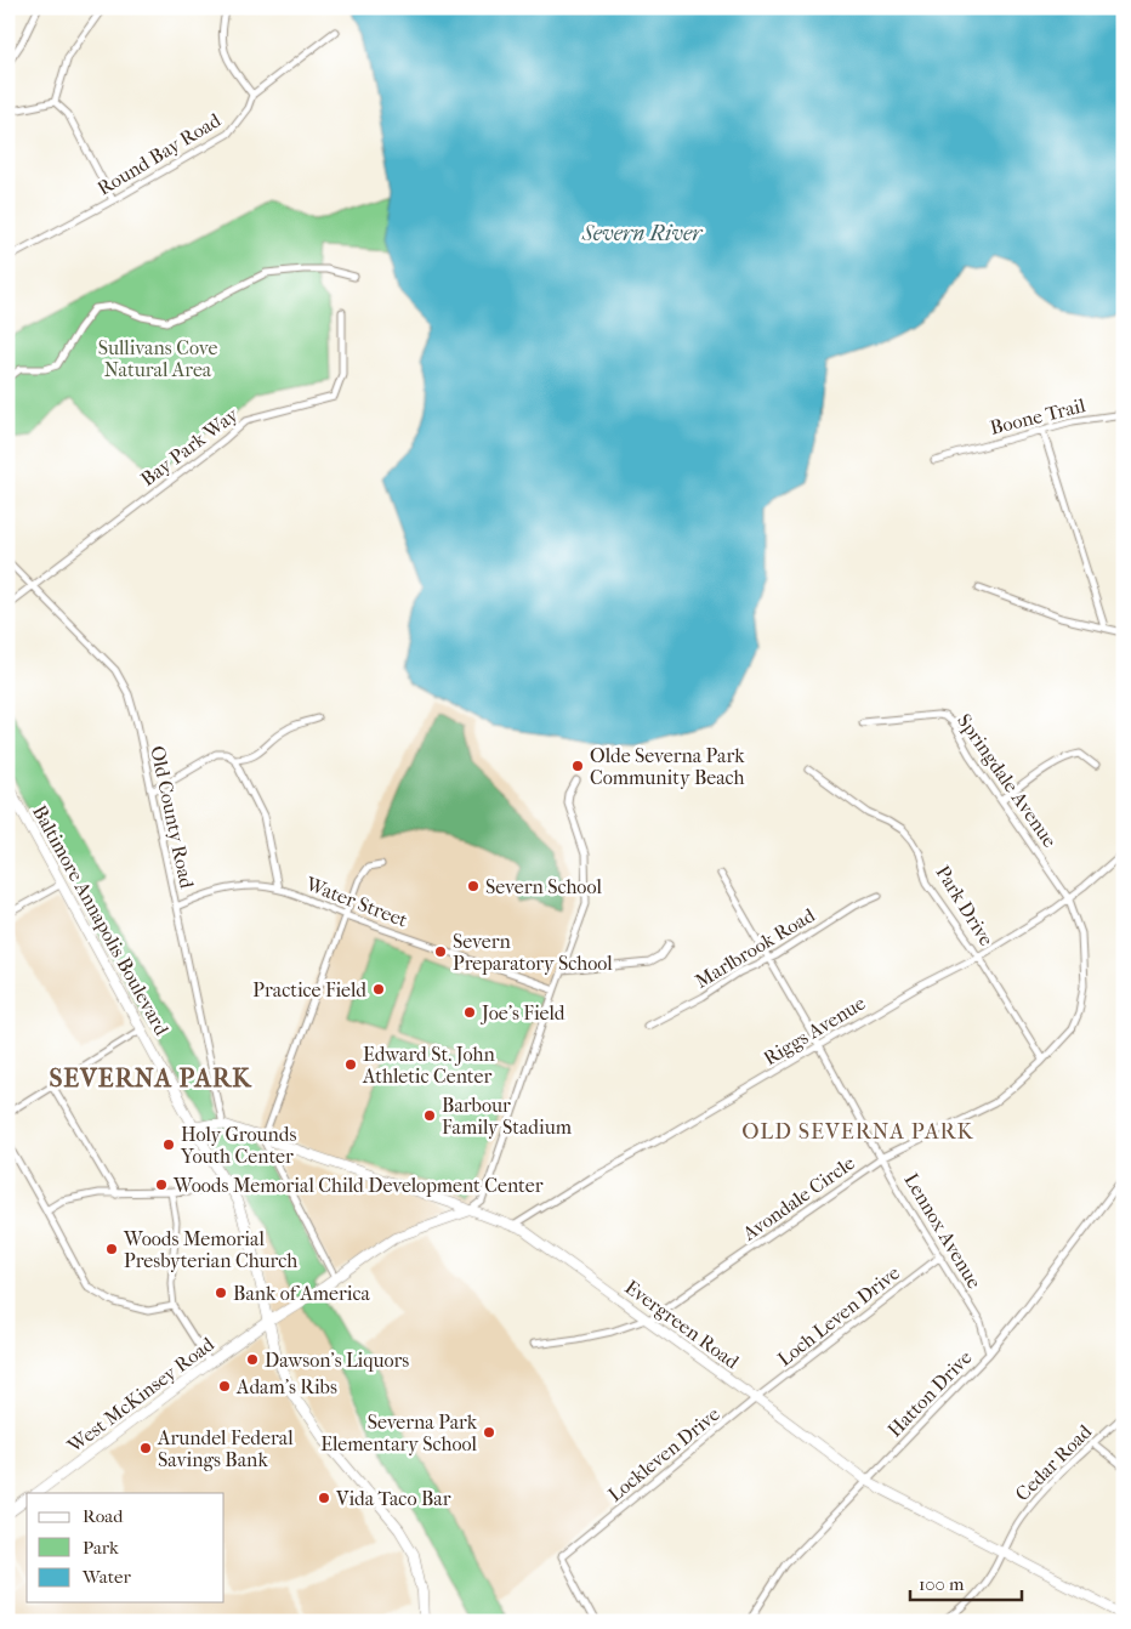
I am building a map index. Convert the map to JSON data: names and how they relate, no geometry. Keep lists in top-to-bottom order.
{
  "streets": {
    "street": [
      "Round Bay Road",
      "Boone Trail",
      "Bay Park Way",
      "Springdale Avenue",
      "Old County Road",
      "Water Street",
      "Park Drive",
      "Baltimore Annapolis Boulevard",
      "Marlbrook Road",
      "Riggs Avenue",
      "Avondale Circle",
      "Lennox Avenue",
      "Loch Leven Drive",
      "Evergreen Road",
      "Hatton Drive",
      "West McKinsey Road",
      "Lockleven Drive",
      "Cedar Road"
    ]
  },
  "crossings": [
    ["Bay Park Way", "Old County Road"],
    ["Springdale Avenue", "Riggs Avenue"],
    ["Springdale Avenue", "Avondale Circle"],
    ["Old County Road", "Evergreen Road"],
    ["Park Drive", "Riggs Avenue"],
    ["Park Drive", "Avondale Circle"],
    ["Baltimore Annapolis Boulevard", "Evergreen Road"],
    ["Baltimore Annapolis Boulevard", "West McKinsey Road"],
    ["Marlbrook Road", "Lennox Avenue"],
    ["Riggs Avenue", "Avondale Circle"],
    ["Riggs Avenue", "Lennox Avenue"],
    ["Riggs Avenue", "Evergreen Road"],
    ["Avondale Circle", "Lennox Avenue"],
    ["Avondale Circle", "Evergreen Road"],
    ["Lennox Avenue", "Loch Leven Drive"],
    ["Lennox Avenue", "Hatton Drive"],
    ["Loch Leven Drive", "Evergreen Road"],
    ["Loch Leven Drive", "Lockleven Drive"],
    ["Evergreen Road", "Hatton Drive"],
    ["Evergreen Road", "Lockleven Drive"],
    ["Evergreen Road", "Cedar Road"]
  ],
  "districts": ["SEVERNA PARK", "OLD SEVERNA PARK"],
  "water": ["Severn River"],
  "parks": ["Sullivans Cove Natural Area"],
  "places": [
    "Olde Severna Park Community Beach",
    "Severn School",
    "Severn Preparatory School",
    "Practice Field",
    "Joe's Field",
    "Edward St. John Athletic Center",
    "Barbour Family Stadium",
    "Holy Grounds Youth Center",
    "Woods Memorial Child Development Center",
    "Woods Memorial Presbyterian Church",
    "Bank of America",
    "Dawson’s Liquors",
    "Adam's Ribs",
    "Severna Park Elementary School",
    "Arundel Federal Savings Bank",
    "Vida Taco Bar"
  ],
  "legend": ["Road", "Park", "Water"],
  "scale_bar": "100 m"
}
